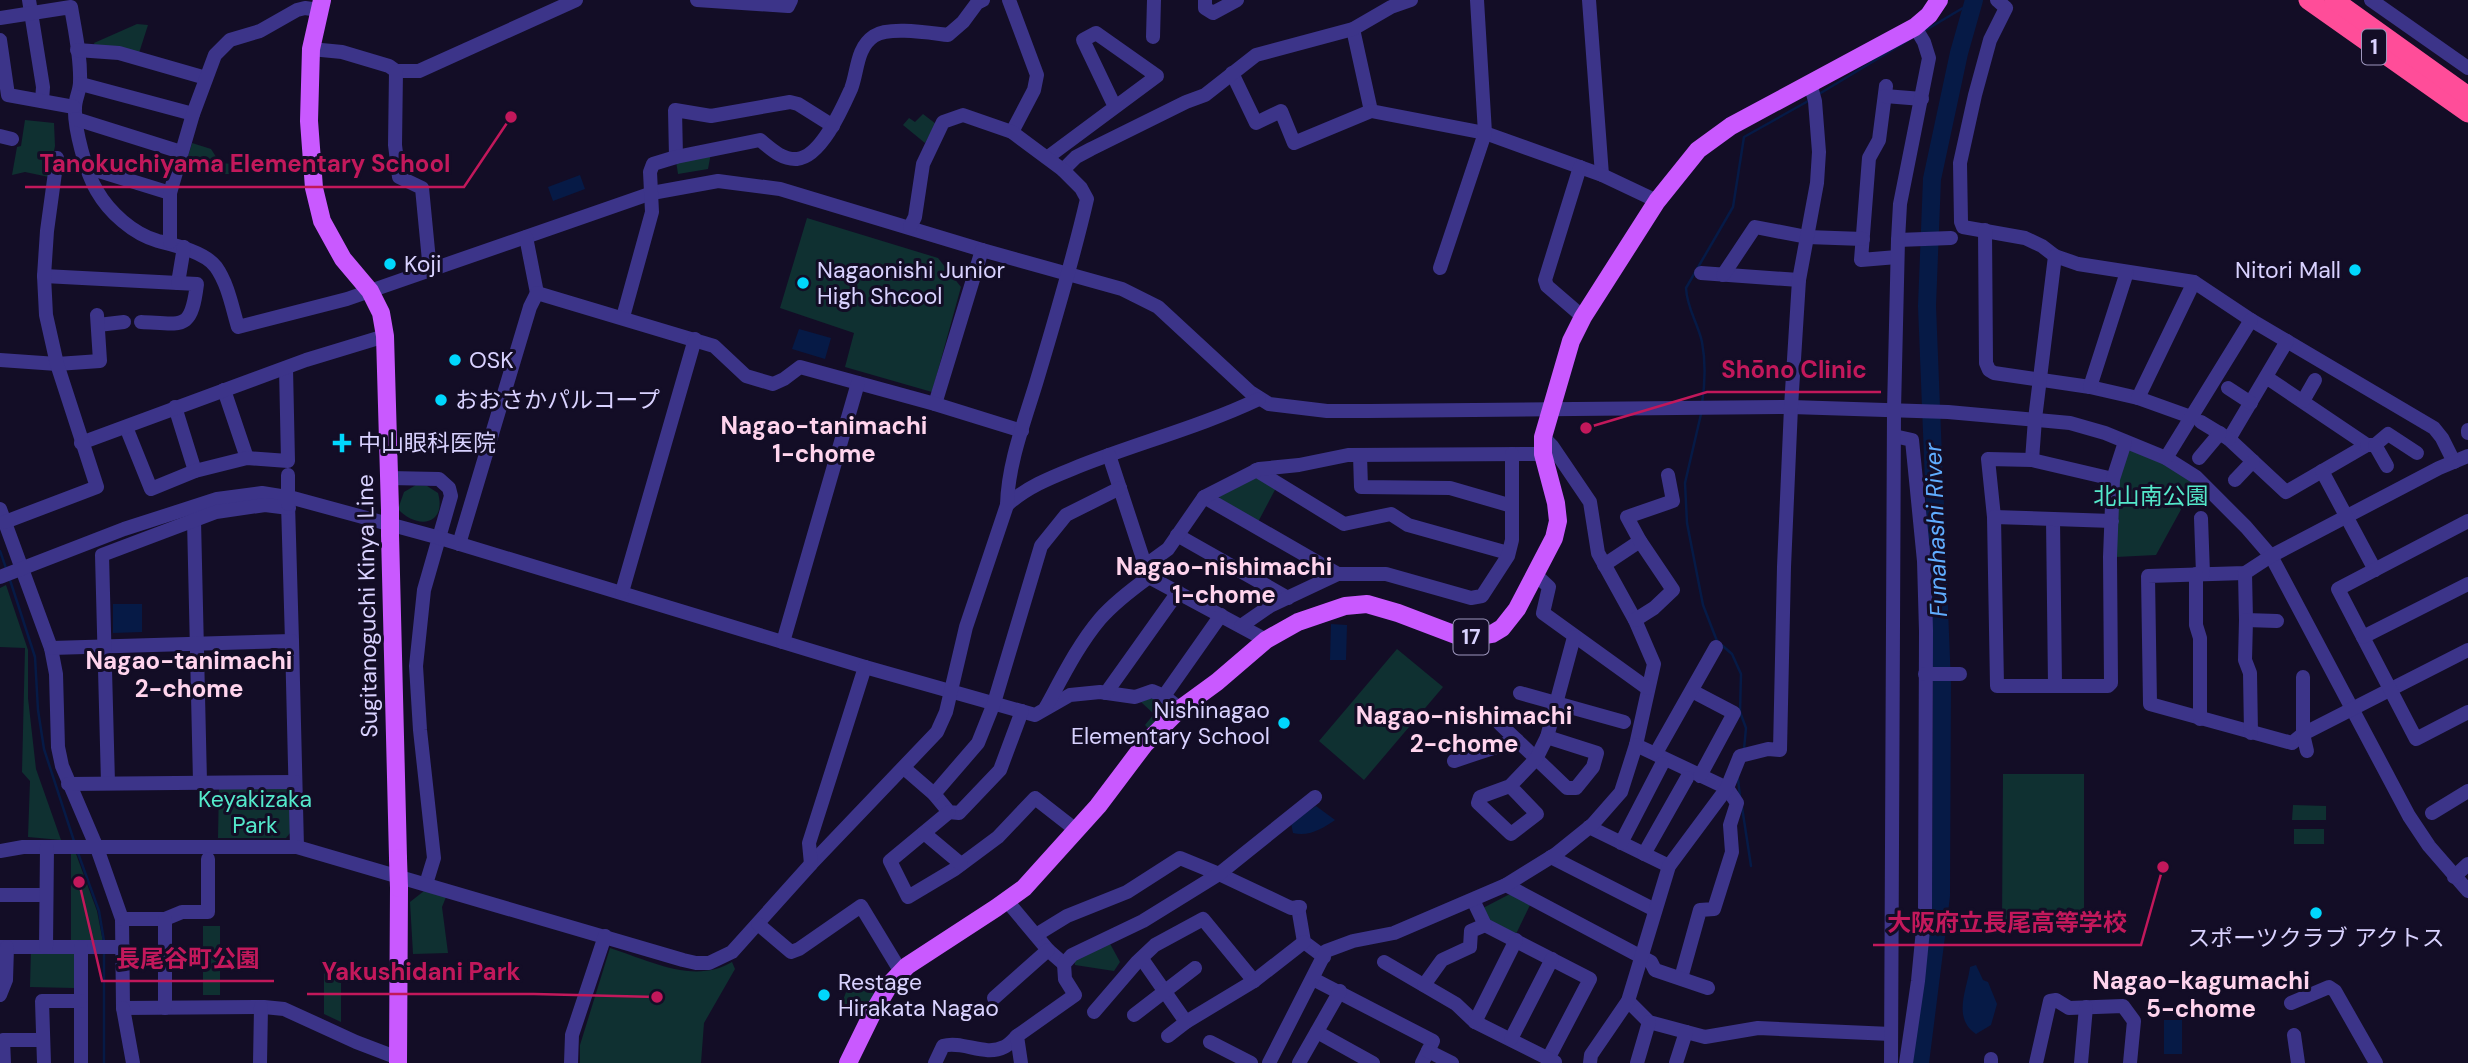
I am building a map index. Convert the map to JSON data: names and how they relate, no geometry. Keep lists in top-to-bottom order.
{
  "streets": {
    "highway": ["1"],
    "main road": ["Sugitanoguchi Kinya Line", "17"]
  },
  "districts": [
    "Nagao-tanimachi 1-chome",
    "Nagao-nishimachi 1-chome",
    "Nagao-tanimachi 2-chome",
    "Nagao-nishimachi 2-chome",
    "Nagao-kagumachi 5-chome"
  ],
  "water": ["Funahashi River"],
  "parks": ["北山南公園", "Keyakizaka Park"],
  "places": {
    "other": [
      "Tanokuchiyama Elementary School",
      "Koji",
      "Nitori Mall",
      "Nagaonishi Junior High Shcool",
      "OSK",
      "おおさかパルコープ",
      "Shōno Clinic",
      "Nishinagao Elementary School",
      "大阪府立長尾高等学校",
      "長尾谷町公園",
      "スポーツクラブ アクトス",
      "Restage Hirakata Nagao",
      "Yakushidani Park"
    ],
    "health": ["中山眼科医院"]
  }
}
